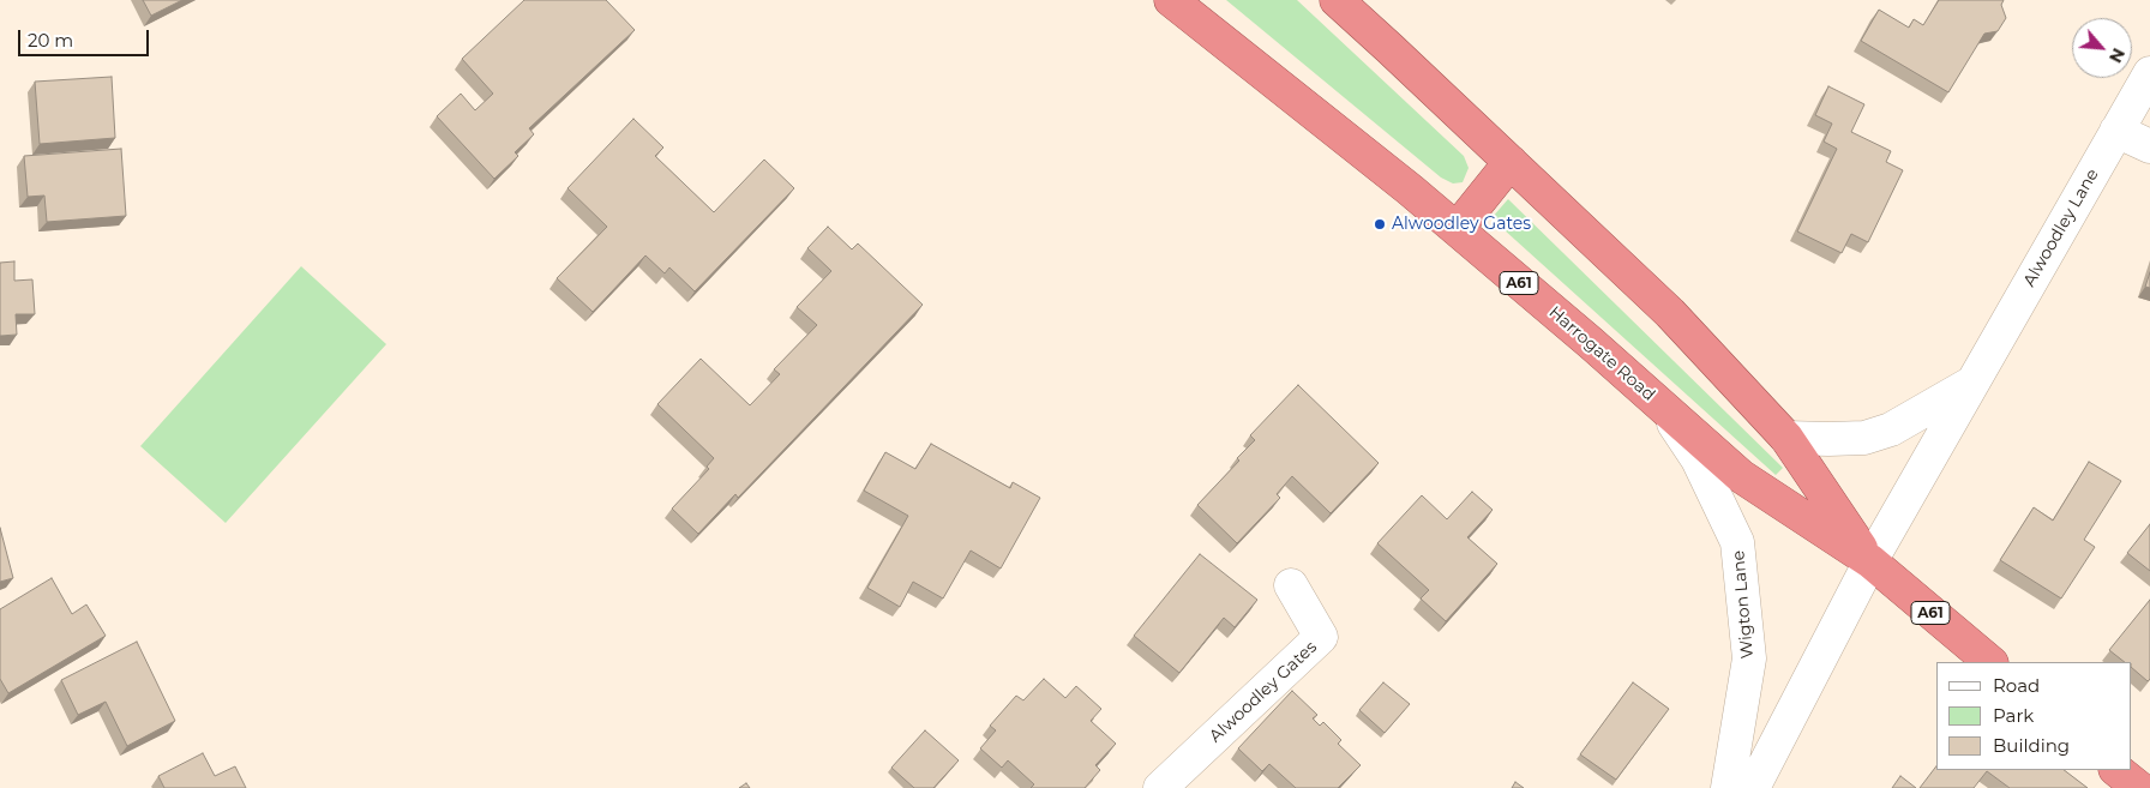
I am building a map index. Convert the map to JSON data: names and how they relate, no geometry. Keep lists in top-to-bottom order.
{
  "streets": {
    "highway": ["A61", "Harrogate Road"],
    "street": ["Alwoodley Lane", "Wigton Lane", "Alwoodley Gates"]
  },
  "crossings": [
    ["Alwoodley Lane", "Harrogate Road"],
    ["Harrogate Road", "Wigton Lane"]
  ],
  "places": ["Alwoodley Gates"],
  "legend": ["Road", "Park", "Building"],
  "scale_bar": "20 m",
  "north": "bottom right"
}
